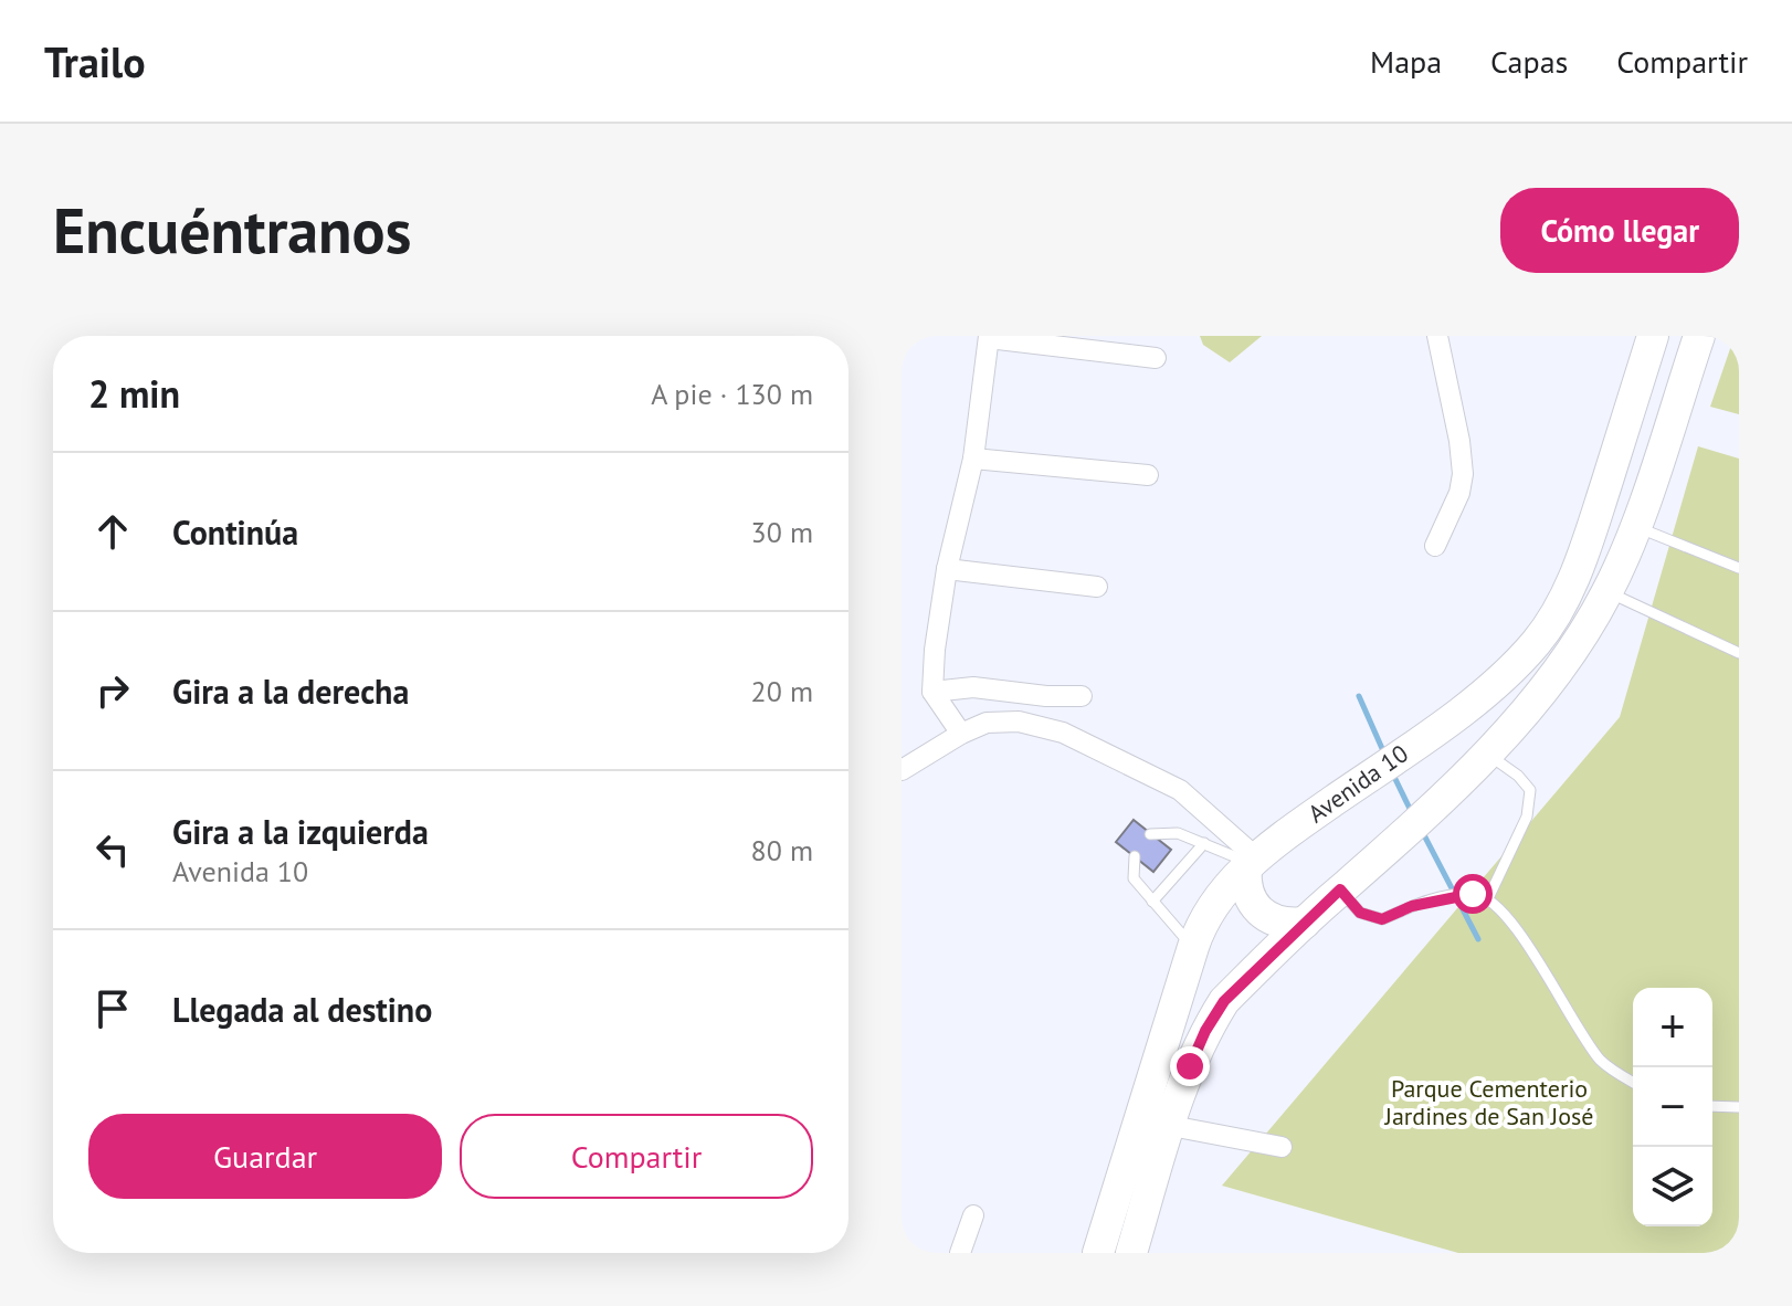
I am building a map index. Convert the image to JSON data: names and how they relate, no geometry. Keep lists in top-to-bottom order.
{
  "streets": {
    "main road": ["Avenida 10"]
  },
  "parks": ["Parque Cementerio Jardines de San José"],
  "page": {
    "header": "Trailo",
    "nav": ["Mapa", "Capas", "Compartir"],
    "buttons": [
      "Cómo llegar",
      ["Guardar", "Compartir"]
    ],
    "title": "Encuéntranos",
    "heading": ["2 min", "A pie · 130 m"],
    "list": [
      ["Continúa", "30 m"],
      ["Gira a la derecha", "20 m"],
      ["Gira a la izquierda", "Avenida 10", "80 m"],
      "Llegada al destino"
    ],
    "map_buttons": ["+", "−"]
  }
}
